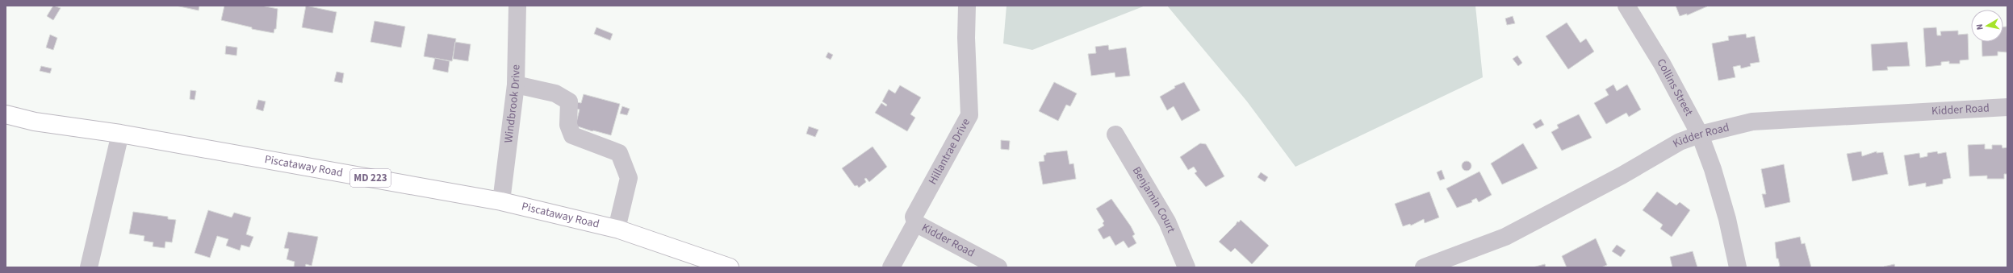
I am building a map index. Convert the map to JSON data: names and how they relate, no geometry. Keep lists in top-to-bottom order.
{
  "streets": {
    "main road": ["Piscataway Road", "MD 223"],
    "street": [
      "Collins Street",
      "Windbrook Drive",
      "Kidder Road",
      "Hillantrae Drive",
      "Benjamin Court"
    ]
  },
  "crossings": [
    ["Collins Street", "Kidder Road"],
    ["Windbrook Drive", "Piscataway Road"],
    ["Kidder Road", "Hillantrae Drive"]
  ],
  "north": "left"
}
